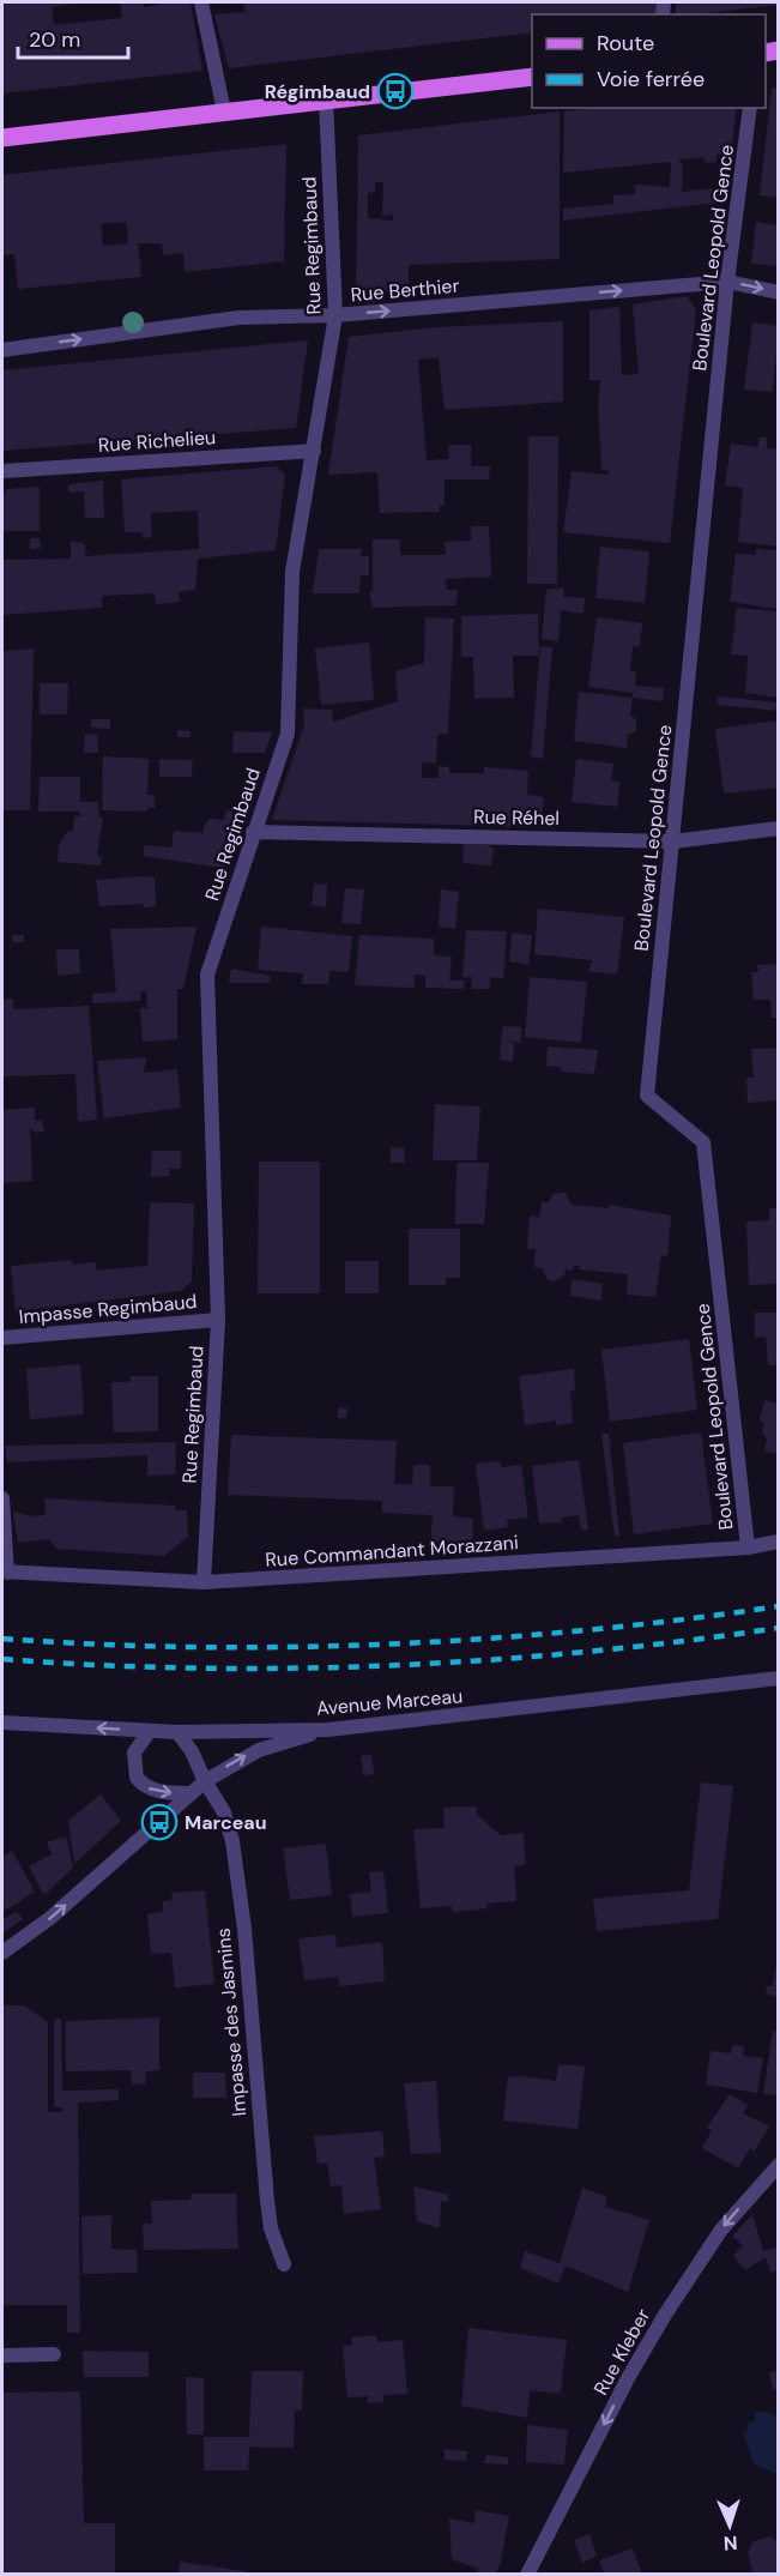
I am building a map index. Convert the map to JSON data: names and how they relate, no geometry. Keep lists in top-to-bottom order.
{
  "streets": {
    "street": [
      "Rue Regimbaud",
      "Boulevard Leopold Gence",
      "Rue Berthier",
      "Rue Richelieu",
      "Rue Réhel",
      "Impasse Regimbaud",
      "Rue Commandant Morazzani",
      "Avenue Marceau",
      "Impasse des Jasmins",
      "Rue Kleber"
    ]
  },
  "crossings": [
    ["Rue Regimbaud", "Rue Berthier"],
    ["Rue Regimbaud", "Rue Richelieu"],
    ["Rue Regimbaud", "Rue Réhel"],
    ["Rue Regimbaud", "Impasse Regimbaud"],
    ["Rue Regimbaud", "Rue Commandant Morazzani"],
    ["Boulevard Leopold Gence", "Rue Berthier"],
    ["Boulevard Leopold Gence", "Rue Réhel"],
    ["Boulevard Leopold Gence", "Rue Commandant Morazzani"],
    ["Avenue Marceau", "Impasse des Jasmins"]
  ],
  "one_way": ["Rue Berthier", "Rue Kleber"],
  "places": {
    "bus stop": ["Régimbaud", "Marceau"]
  },
  "legend": ["Route", "Voie ferrée"],
  "scale_bar": "20 m",
  "north": "bottom"
}
